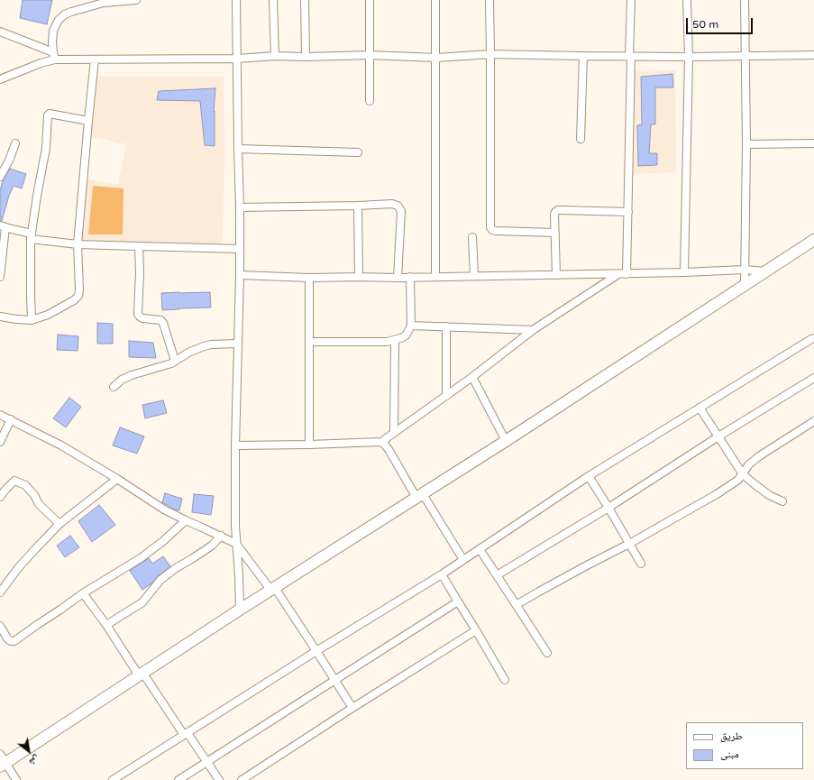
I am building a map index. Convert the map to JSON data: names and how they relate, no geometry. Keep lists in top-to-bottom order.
{
  "legend": ["طريق", "مبنى"],
  "scale_bar": "50 m",
  "north": "bottom right"
}
